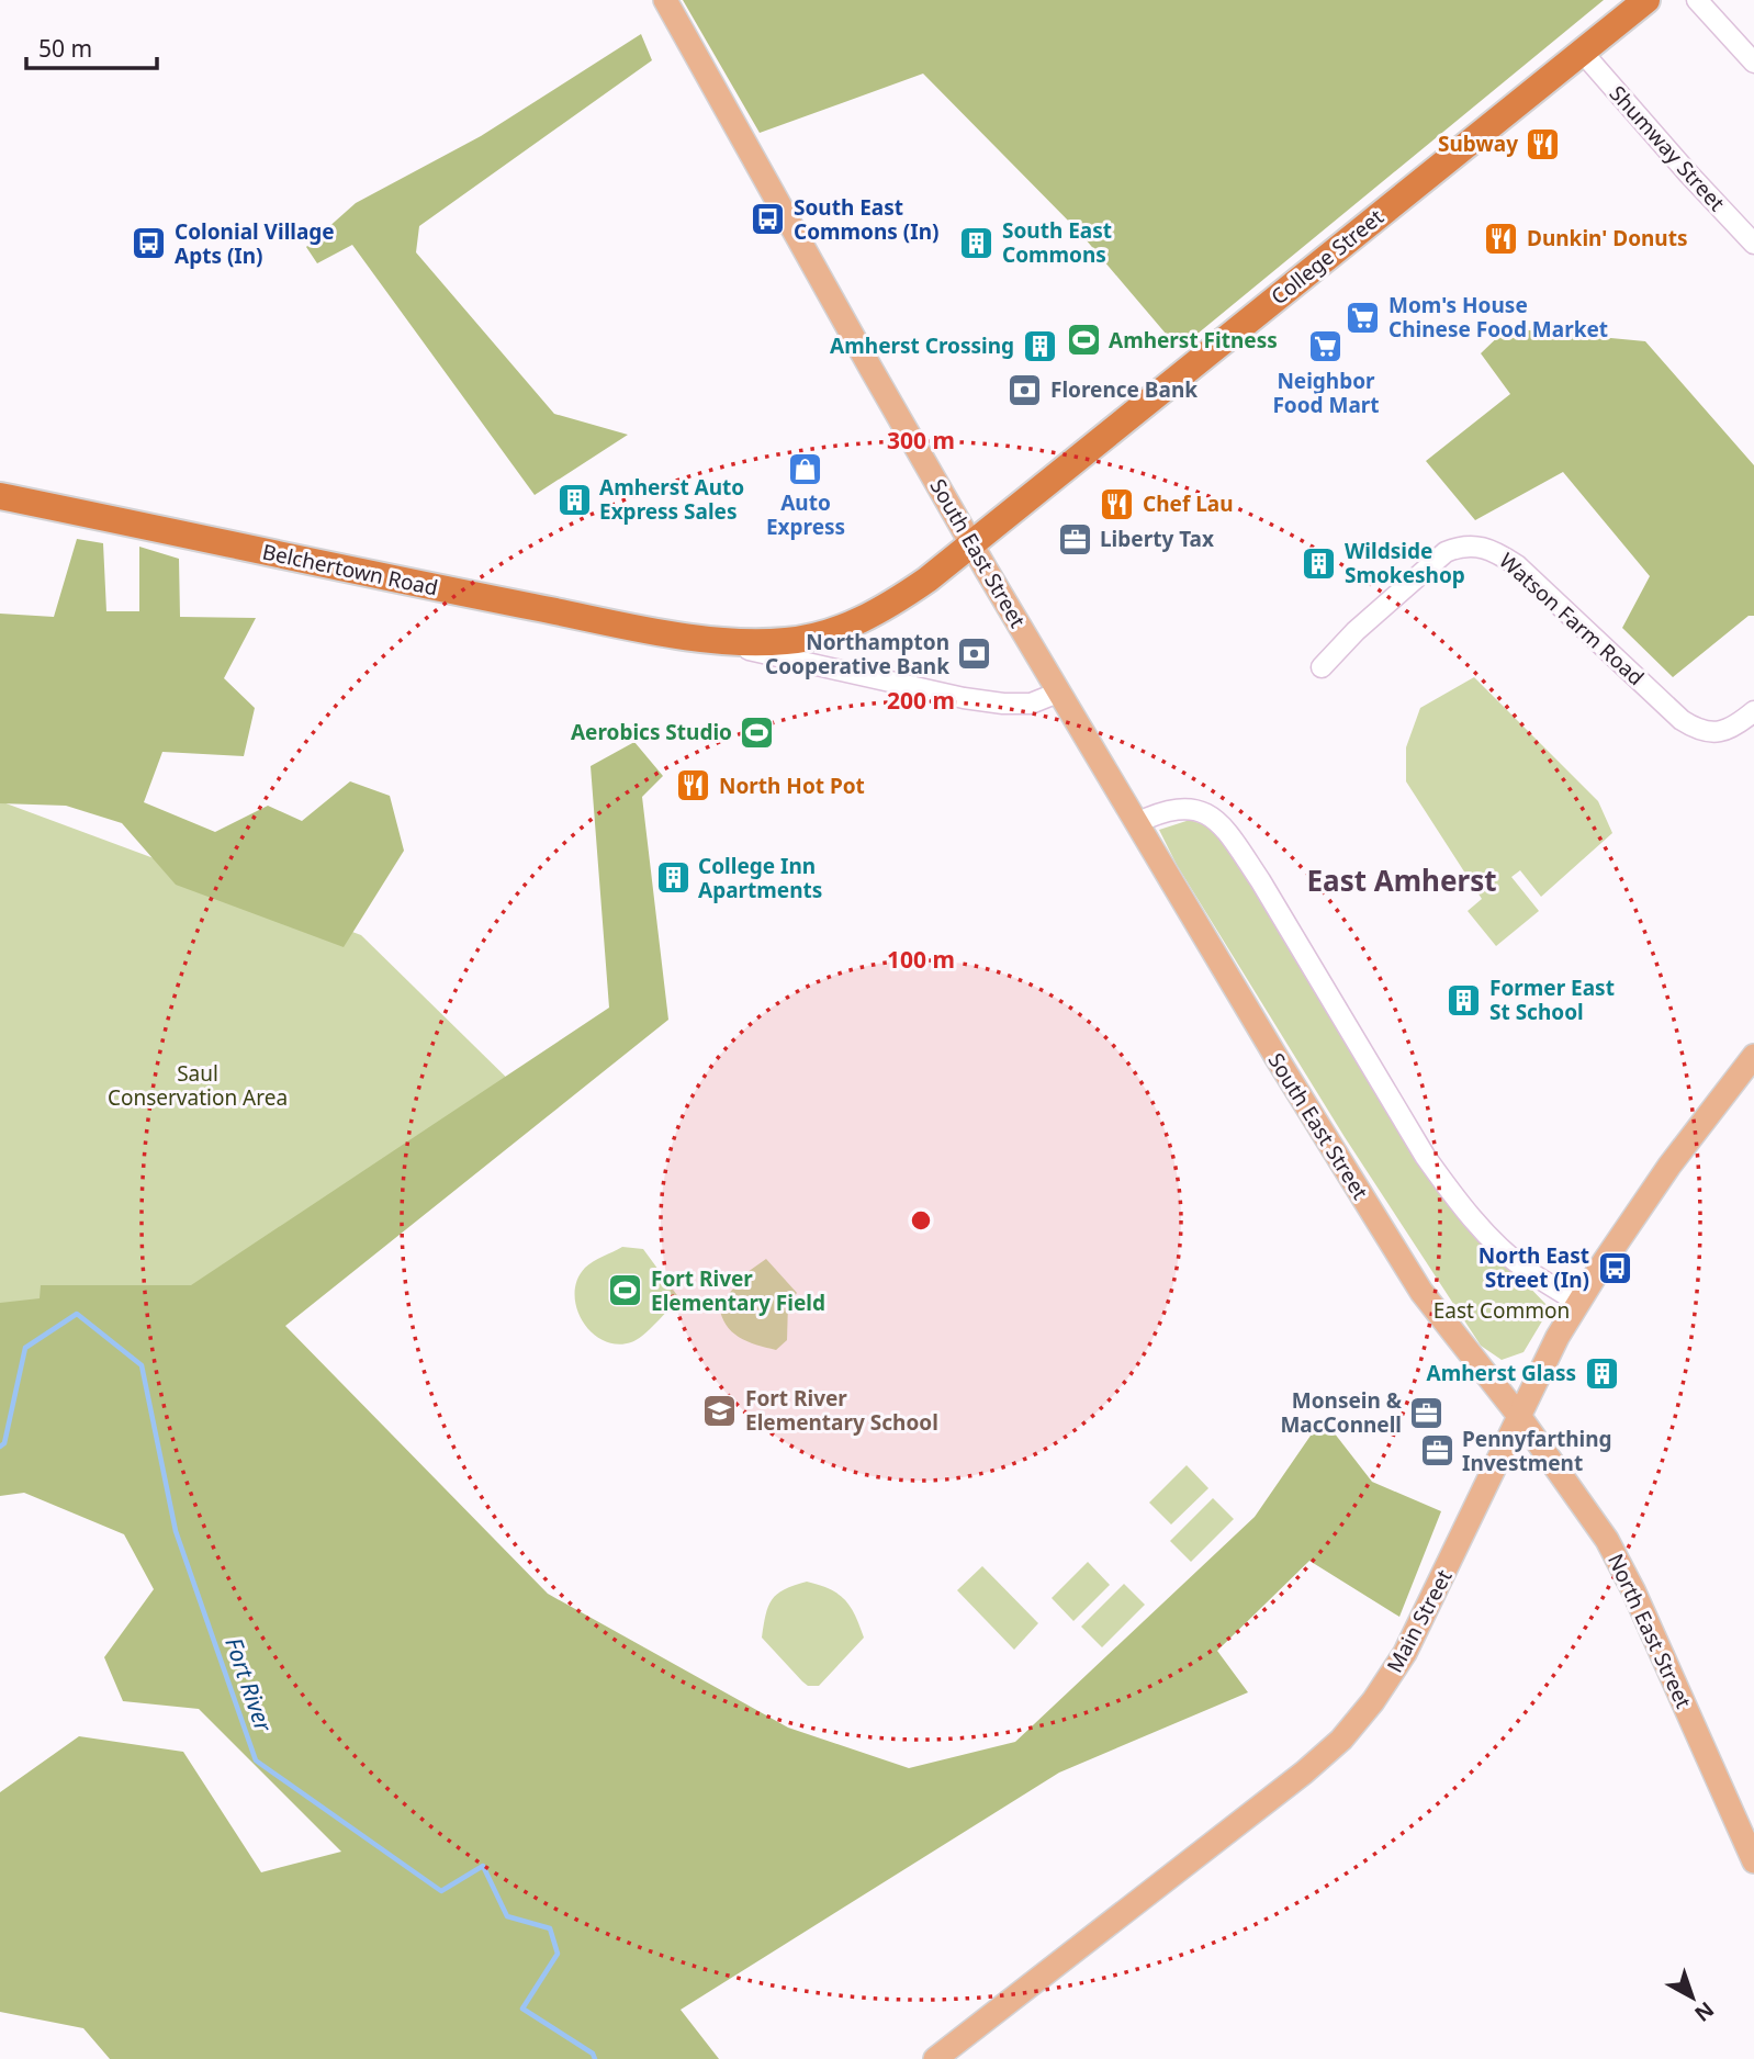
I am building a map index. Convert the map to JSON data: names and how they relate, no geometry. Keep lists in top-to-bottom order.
{
  "streets": {
    "highway": ["College Street", "Belchertown Road"],
    "main road": ["South East Street", "Main Street", "North East Street"],
    "street": ["Shumway Street", "Watson Farm Road"]
  },
  "crossings": [
    ["Shumway Street", "College Street"],
    ["College Street", "South East Street"],
    ["College Street", "Belchertown Road"],
    ["South East Street", "Belchertown Road"],
    ["South East Street", "Main Street"],
    ["South East Street", "North East Street"],
    ["Main Street", "North East Street"]
  ],
  "districts": ["East Amherst"],
  "water": ["Fort River"],
  "parks": ["Saul Conservation Area", "East Common"],
  "places": {
    "restaurant": [
      "Subway",
      "Dunkin' Donuts",
      "Chef Lau",
      "North Hot Pot"
    ],
    "bus stop": ["South East Commons (In)", "Colonial Village Apts (In)", "North East Street (In)"],
    "building": [
      "South East Commons",
      "Amherst Crossing",
      "Amherst Auto Express Sales",
      "Wildside Smokeshop",
      "College Inn Apartments",
      "Former East St School",
      "Amherst Glass"
    ],
    "supermarket": ["Mom's House Chinese Food Market", "Neighbor Food Mart"],
    "sports": ["Amherst Fitness", "Aerobics Studio", "Fort River Elementary Field"],
    "bank": ["Florence Bank", "Northampton Cooperative Bank"],
    "shop": ["Auto Express"],
    "office": ["Liberty Tax", "Monsein & MacConnell", "Pennyfarthing Investment"],
    "school or university": ["Fort River Elementary School"]
  },
  "scale_bar": "50 m",
  "north": "bottom right",
  "rings": ["300 m", "200 m", "100 m"]
}
